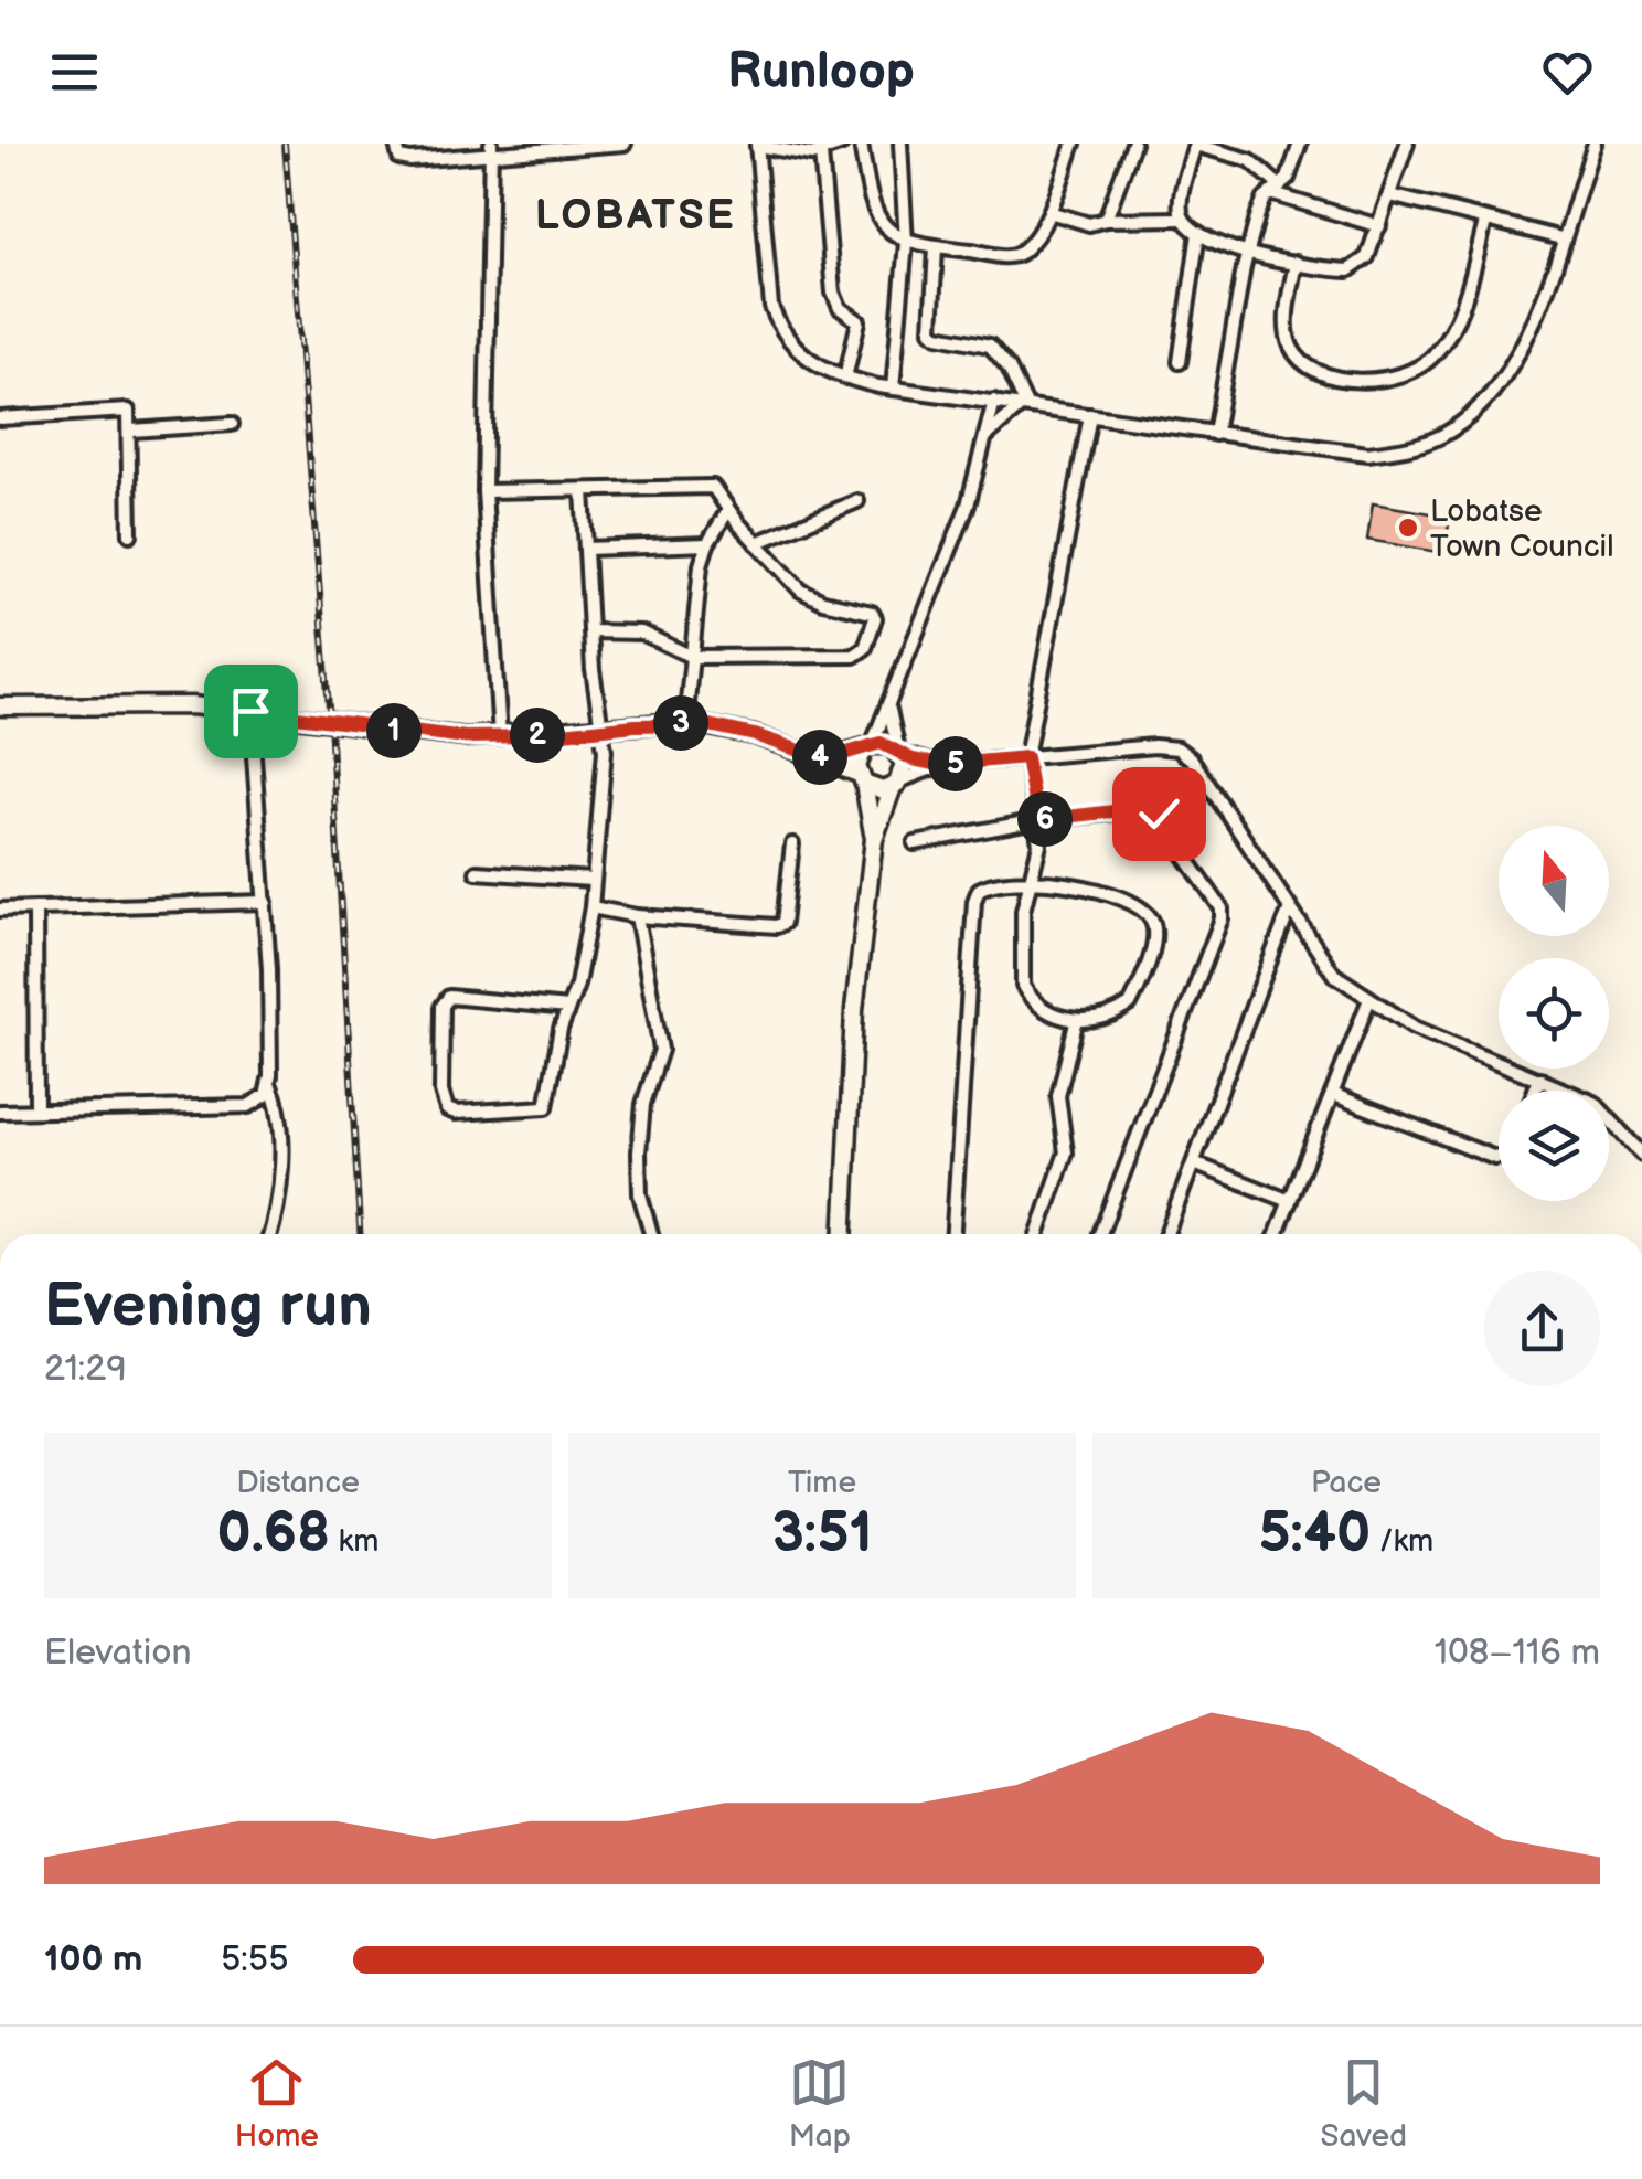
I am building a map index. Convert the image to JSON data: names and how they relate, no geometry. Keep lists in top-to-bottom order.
{
  "districts": ["LOBATSE"],
  "places": ["Lobatse Town Council"],
  "north": "top",
  "page": {
    "header": "Runloop",
    "pins": [
      "3",
      "1",
      "2",
      "4",
      "5",
      "6"
    ],
    "heading": ["Evening run", "21:29"],
    "stats": [
      ["Distance", "0.68 km"],
      ["Time", "3:51"],
      ["Pace", "5:40 /km"]
    ],
    "chart": ["Elevation", "108–116 m"],
    "list": [
      {
        "name": "100 m",
        "note": "5:55"
      }
    ],
    "tabs": ["Home", "Map", "Saved"]
  }
}
